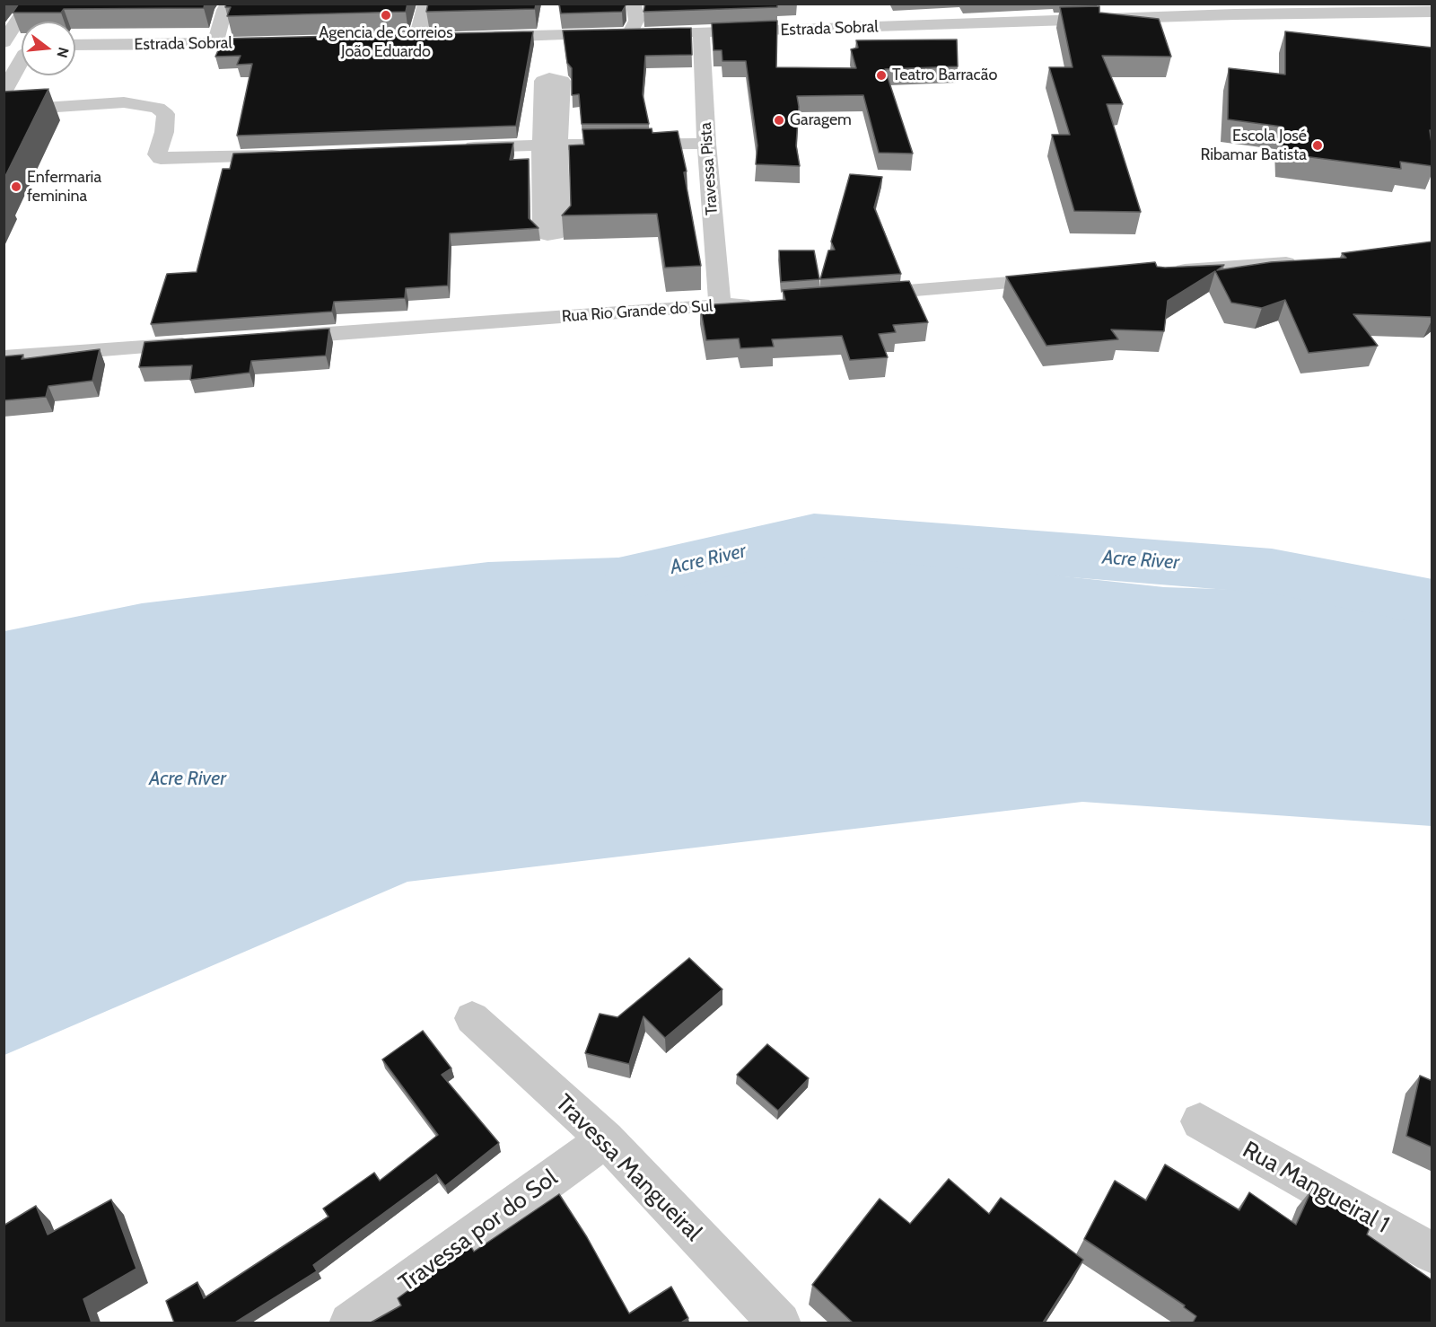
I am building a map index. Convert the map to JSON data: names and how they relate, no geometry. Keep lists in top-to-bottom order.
{
  "streets": {
    "street": [
      "Estrada Sobral",
      "Travessa Pista",
      "Rua Rio Grande do Sul",
      "Travessa Mangueiral",
      "Rua Mangueiral 1",
      "Travessa por do Sol"
    ]
  },
  "crossings": [
    ["Estrada Sobral", "Travessa Pista"],
    ["Travessa Pista", "Rua Rio Grande do Sul"],
    ["Travessa Mangueiral", "Travessa por do Sol"]
  ],
  "water": ["Acre River"],
  "places": [
    "Agencia de Correios João Eduardo",
    "Teatro Barracão",
    "Garagem",
    "Escola José Ribamar Batista",
    "Enfermaria feminina"
  ],
  "north": "right"
}
